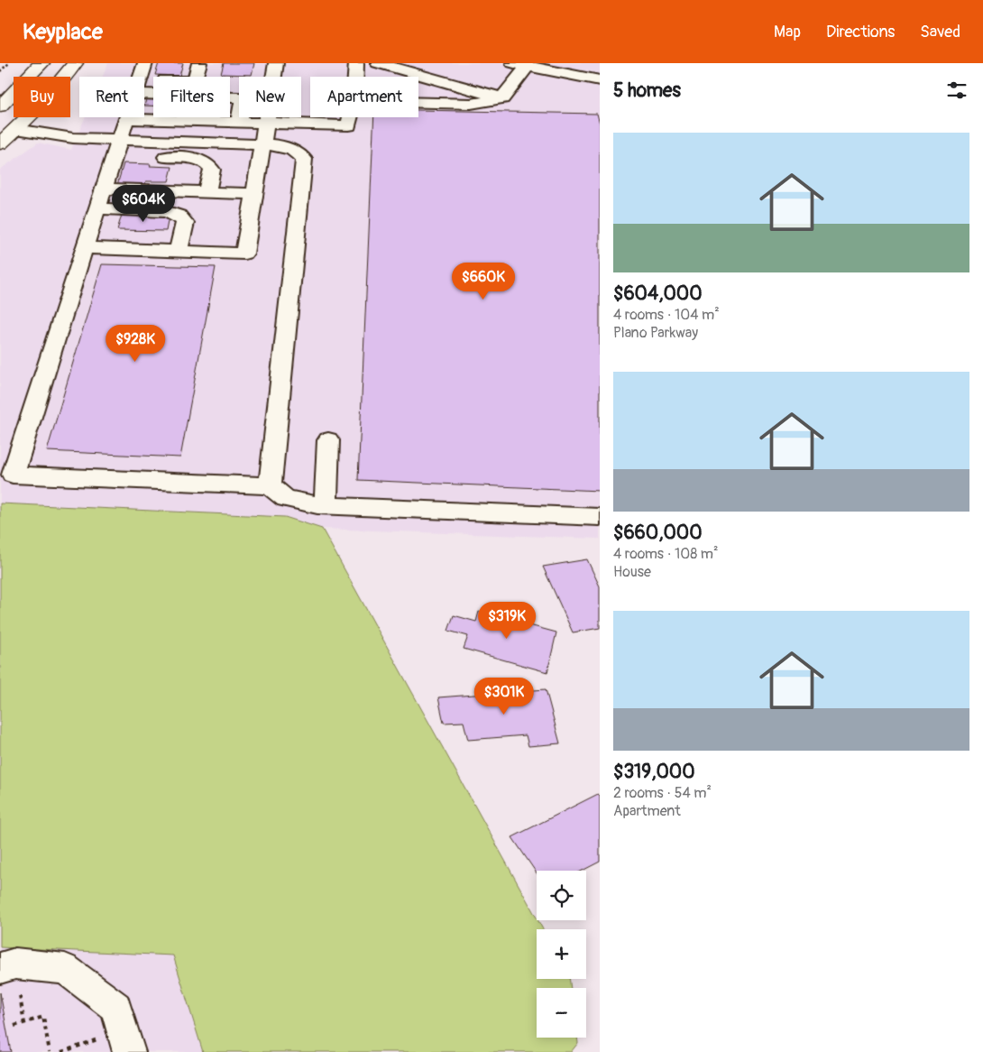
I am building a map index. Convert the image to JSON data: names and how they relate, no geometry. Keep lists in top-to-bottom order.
{
  "page": {
    "header": "Keyplace",
    "nav": ["Map", "Directions", "Saved"],
    "heading": "5 homes",
    "chip": [
      "Buy",
      "Rent",
      "Filters",
      "New",
      "Apartment"
    ],
    "list": [
      {
        "name": "$604,000",
        "note": "4 rooms · 104 m² · Plano Parkway"
      },
      {
        "name": "$660,000",
        "note": "4 rooms · 108 m² · House"
      },
      {
        "name": "$319,000",
        "note": "2 rooms · 54 m² · Apartment"
      }
    ],
    "price": [
      "$604K",
      "$660K",
      "$928K",
      "$319K",
      "$301K"
    ],
    "map_buttons": ["+", "−"]
  }
}
